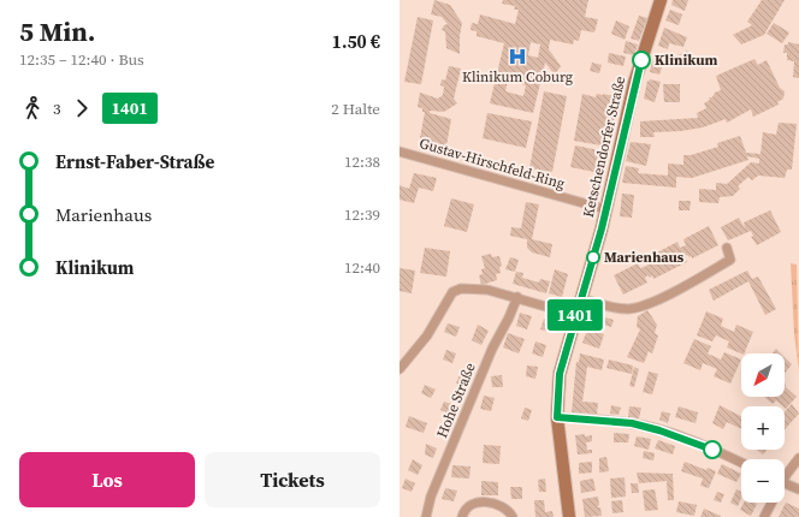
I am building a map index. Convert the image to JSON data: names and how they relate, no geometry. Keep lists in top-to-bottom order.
{
  "streets": {
    "street": ["Ketschendorfer Straße", "Gustav-Hirschfeld-Ring", "Hohe Straße"]
  },
  "crossings": [
    ["Ketschendorfer Straße", "Gustav-Hirschfeld-Ring"]
  ],
  "places": {
    "hospital": ["Klinikum Coburg"],
    "other": ["Klinikum", "Marienhaus"]
  },
  "lines": ["bus line 1401"],
  "north": "bottom left",
  "page": {
    "heading": ["5 Min.", "12:35 – 12:40 · Bus", "1.50 €"],
    "on_map": "1401",
    "legs": ["3", "1401", "2 Halte"],
    "list": [
      {
        "name": "Ernst-Faber-Straße",
        "value": "12:38"
      },
      {
        "name": "Marienhaus",
        "value": "12:39"
      },
      {
        "name": "Klinikum",
        "value": "12:40"
      }
    ],
    "map_buttons": ["+", "−"],
    "buttons": ["Los", "Tickets"]
  }
}
